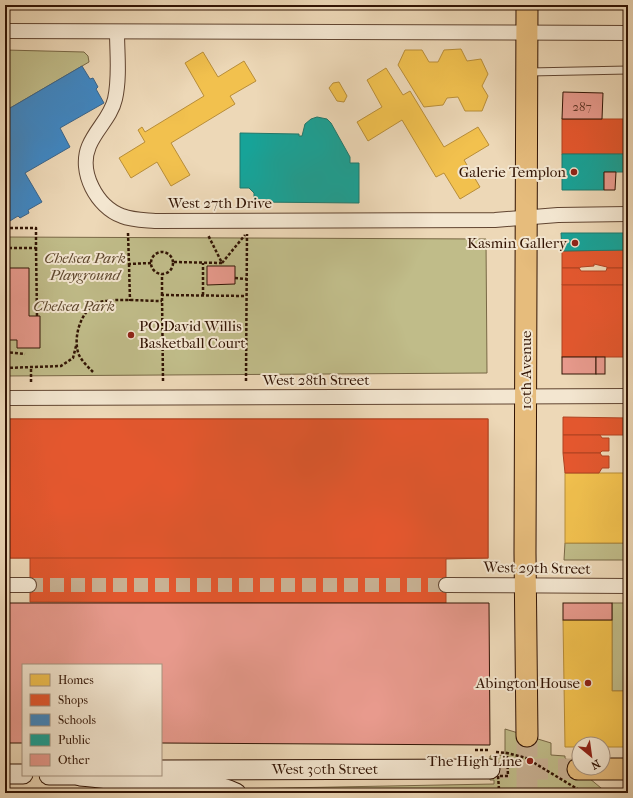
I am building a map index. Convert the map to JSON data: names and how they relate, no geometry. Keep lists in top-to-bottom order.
{
  "streets": {
    "main road": ["10th Avenue", "West 30th Street"],
    "street": ["West 27th Drive", "West 28th Street", "West 29th Street"]
  },
  "crossings": [
    ["West 27th Drive", "10th Avenue"],
    ["10th Avenue", "West 28th Street"],
    ["10th Avenue", "West 29th Street"]
  ],
  "parks": ["Chelsea Park Playground", "Chelsea Park"],
  "places": [
    "Galerie Templon",
    "Kasmin Gallery",
    "PO David Willis Basketball Court",
    "Abington House",
    "The High Line"
  ],
  "house_numbers": ["287"],
  "legend": [
    "Homes",
    "Shops",
    "Schools",
    "Public",
    "Other"
  ],
  "north": "bottom right"
}
